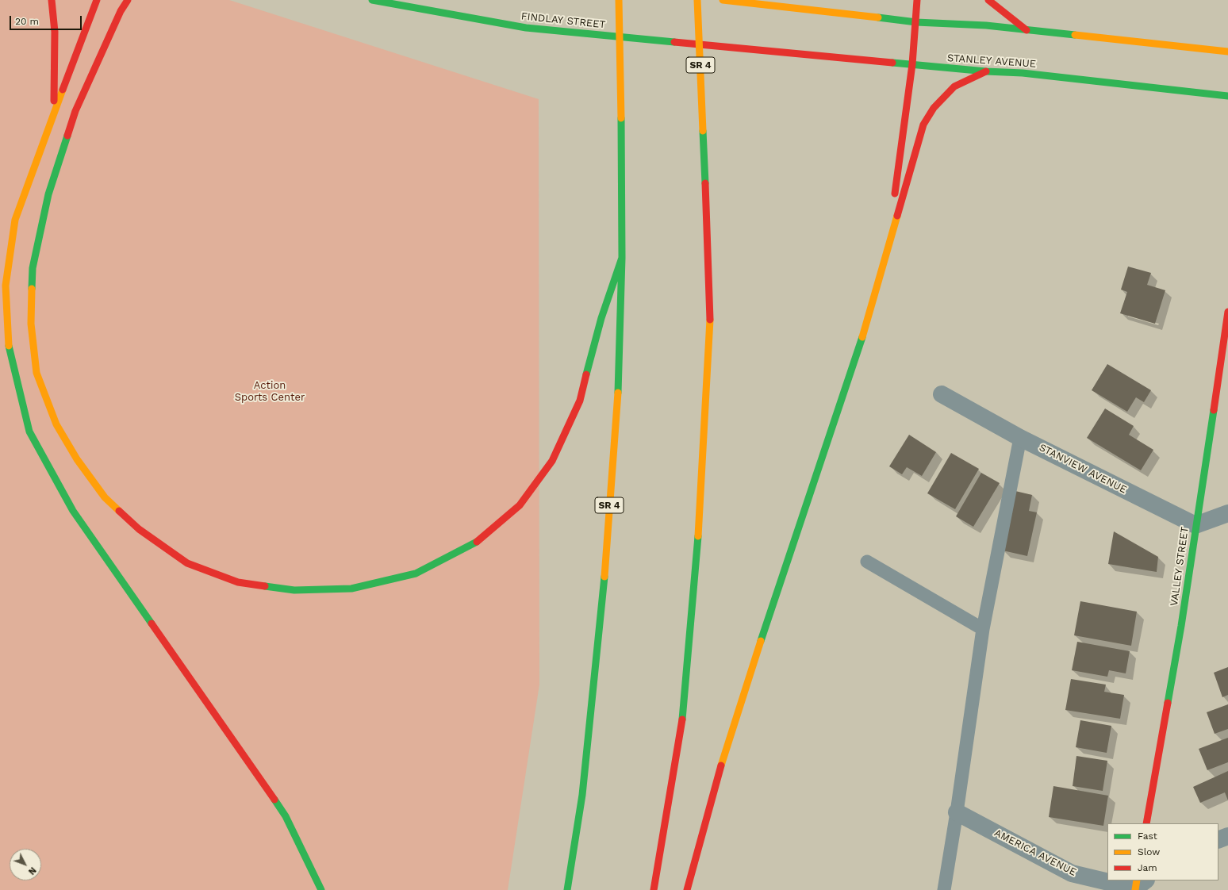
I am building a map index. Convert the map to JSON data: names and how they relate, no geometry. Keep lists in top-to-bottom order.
{
  "streets": {
    "main road": [
      "FINDLAY STREET",
      "STANLEY AVENUE",
      "SR 4",
      "VALLEY STREET"
    ],
    "street": ["STANVIEW AVENUE", "AMERICA AVENUE"]
  },
  "crossings": [
    ["FINDLAY STREET", "STANLEY AVENUE"],
    ["STANVIEW AVENUE", "VALLEY STREET"]
  ],
  "parks": ["Action Sports Center"],
  "legend": ["Fast", "Slow", "Jam"],
  "scale_bar": "20 m",
  "north": "bottom right"
}
